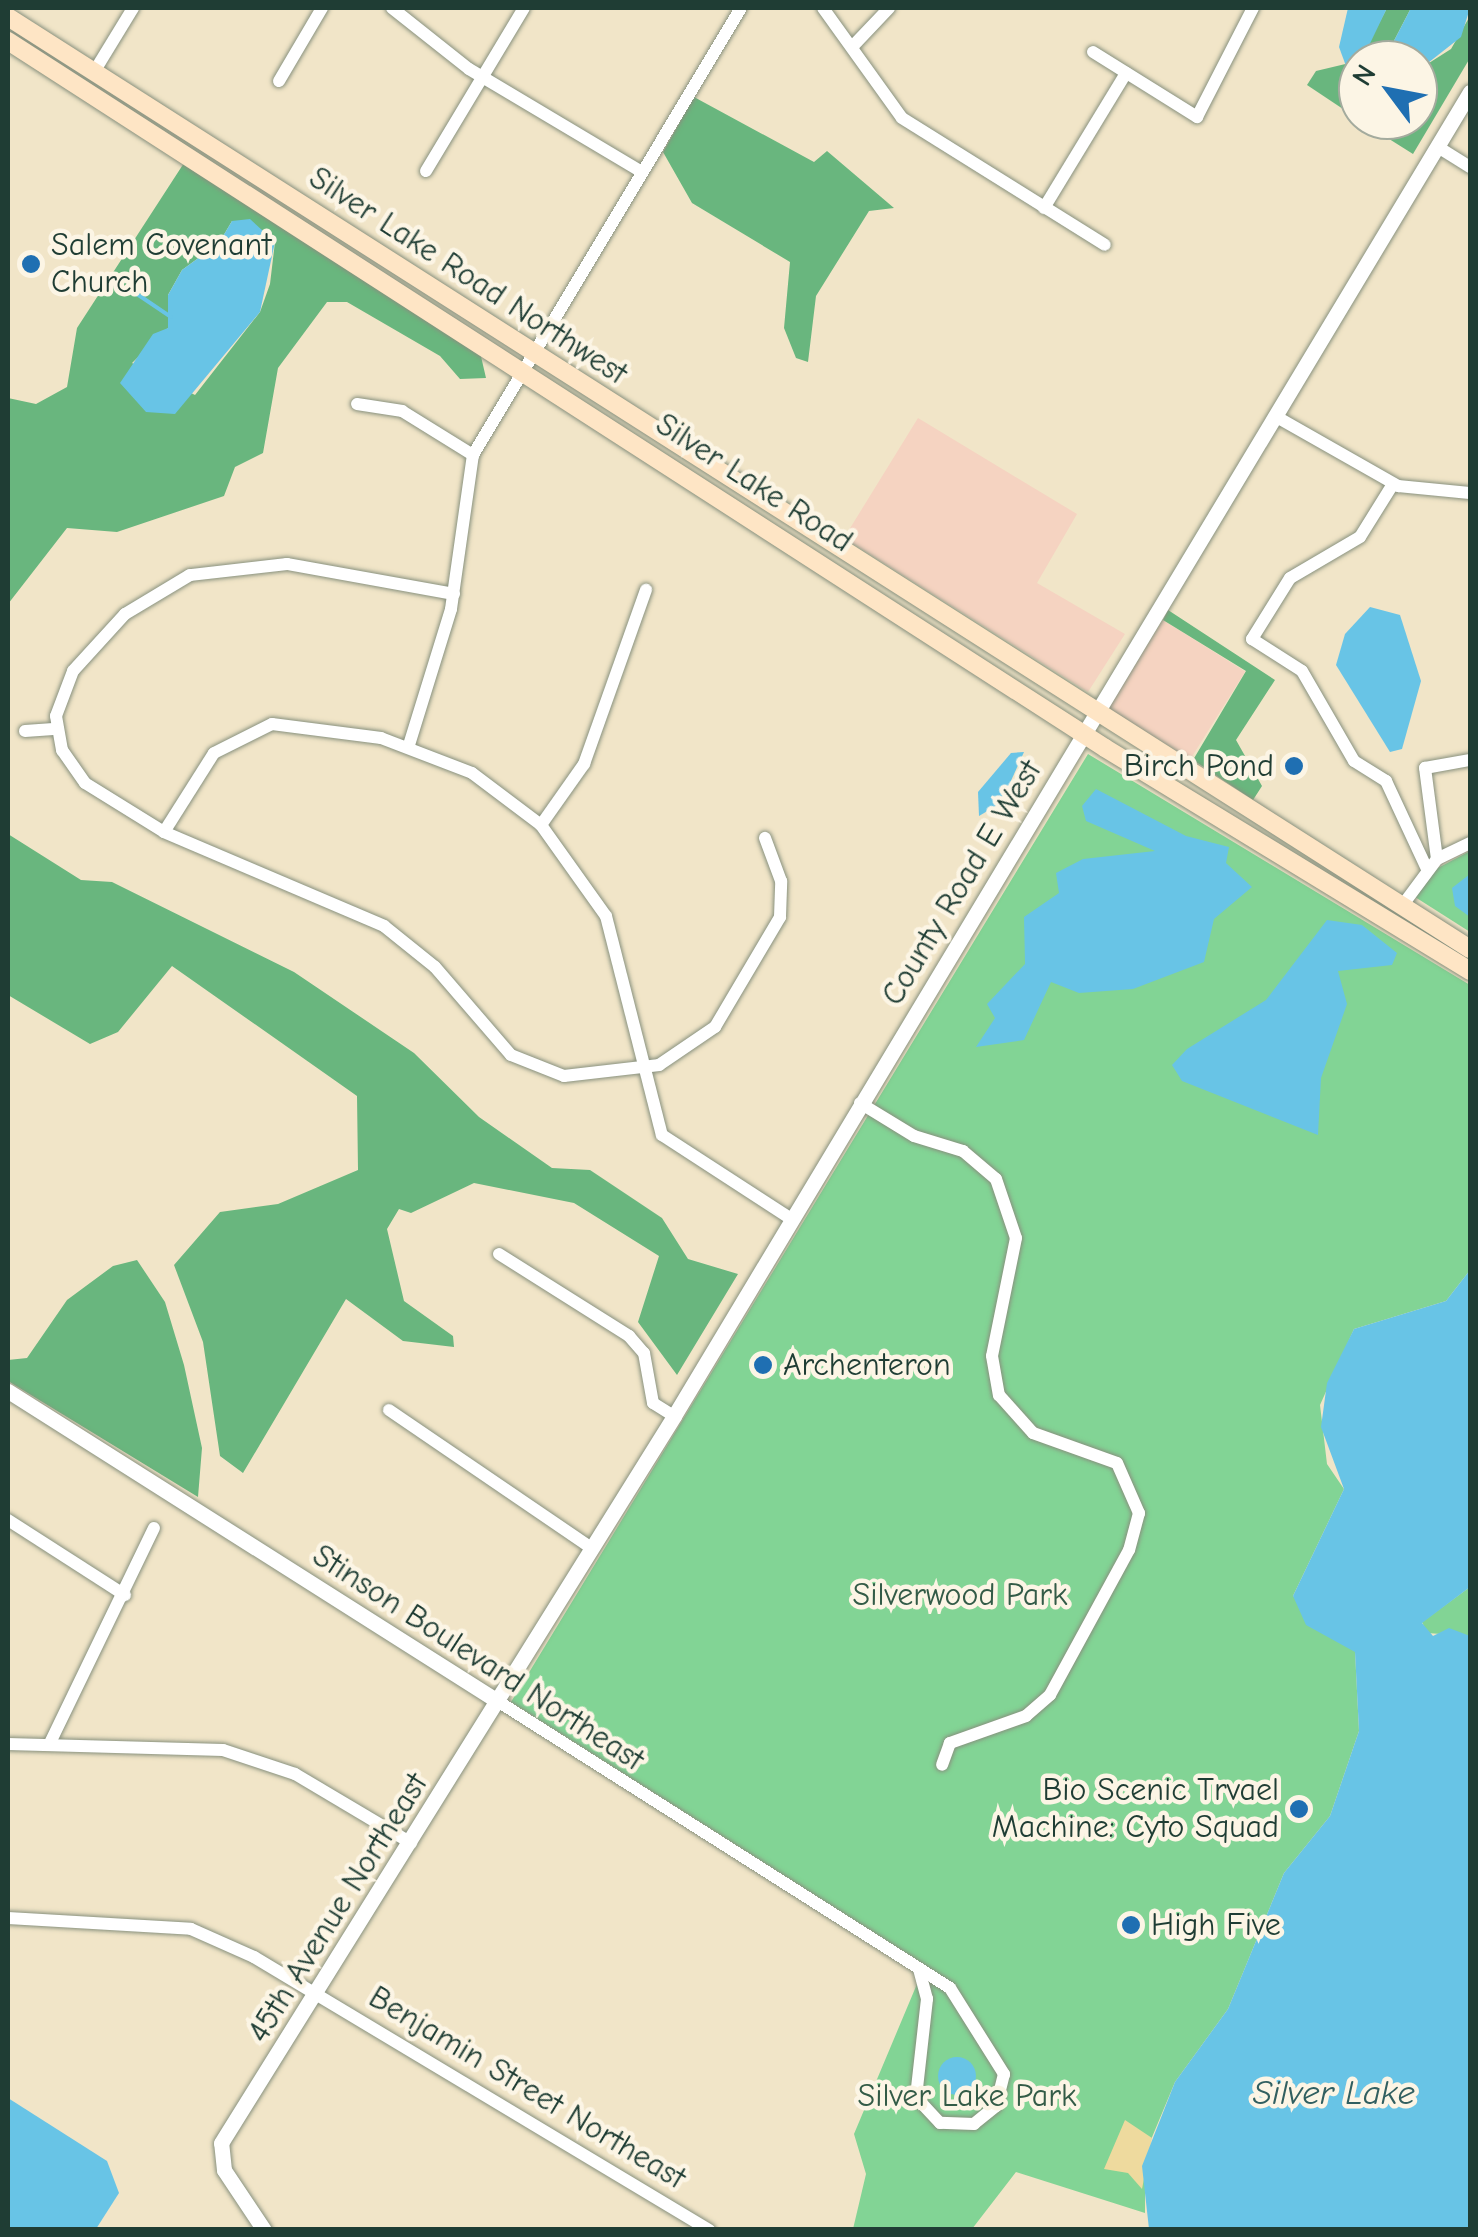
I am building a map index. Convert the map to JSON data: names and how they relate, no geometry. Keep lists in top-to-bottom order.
{
  "streets": {
    "main road": ["Silver Lake Road Northwest", "Silver Lake Road"],
    "street": [
      "County Road E West",
      "Stinson Boulevard Northeast",
      "45th Avenue Northeast",
      "Benjamin Street Northeast"
    ]
  },
  "crossings": [
    ["Silver Lake Road Northwest", "Silver Lake Road"],
    ["Silver Lake Road Northwest", "County Road E West"],
    ["Silver Lake Road", "County Road E West"],
    ["County Road E West", "Stinson Boulevard Northeast"],
    ["County Road E West", "45th Avenue Northeast"],
    ["Stinson Boulevard Northeast", "45th Avenue Northeast"],
    ["45th Avenue Northeast", "Benjamin Street Northeast"]
  ],
  "water": ["Silver Lake"],
  "parks": ["Silverwood Park", "Silver Lake Park"],
  "places": [
    "Salem Covenant Church",
    "Birch Pond",
    "Archenteron",
    "Bio Scenic Trvael Machine: Cyto Squad",
    "High Five"
  ],
  "north": "top left"
}
